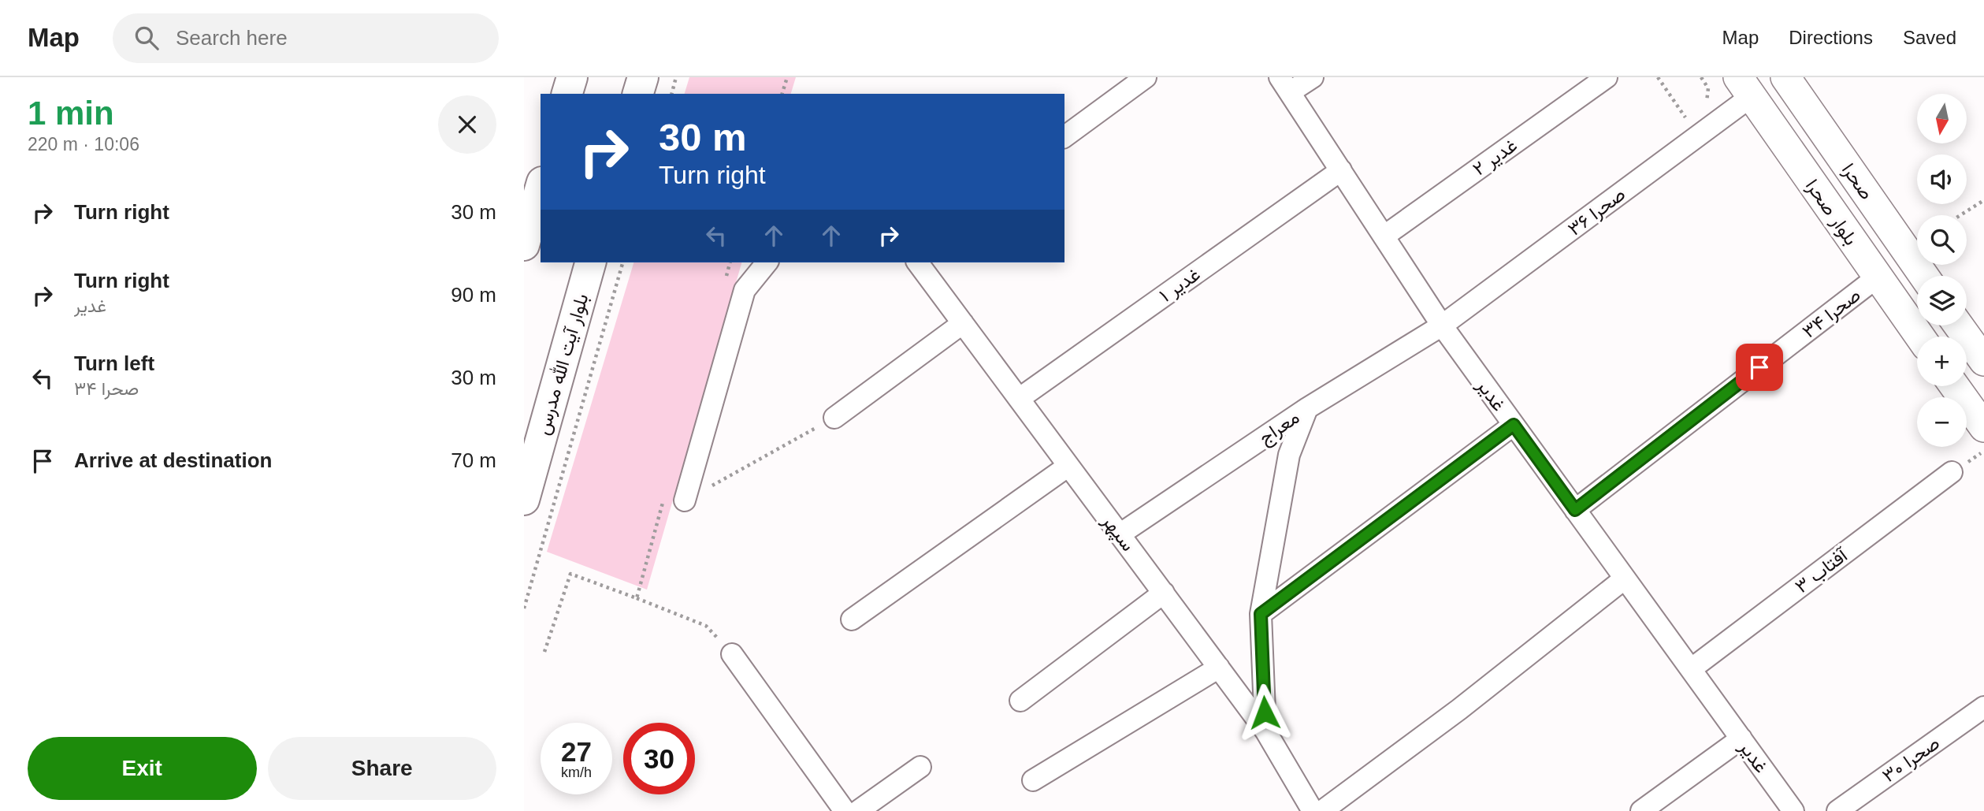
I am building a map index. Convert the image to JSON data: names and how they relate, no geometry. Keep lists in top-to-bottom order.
{
  "streets": {
    "main road": ["صحرا", "بلوار صحرا", "بلوار آیت الله مدرس"],
    "street": [
      "غدیر ۲",
      "صحرا ۳۶",
      "غدیر ۱",
      "صحرا ۳۴",
      "غدیر",
      "معراج",
      "سپهر",
      "آفتاب ۳",
      "صحرا ۳۰"
    ]
  },
  "crossings": [
    ["غدیر ۲", "غدیر"],
    ["صحرا ۳۶", "بلوار صحرا"],
    ["صحرا ۳۶", "غدیر"],
    ["صحرا ۳۶", "معراج"],
    ["بلوار صحرا", "صحرا ۳۴"],
    ["غدیر ۱", "غدیر"],
    ["غدیر ۱", "سپهر"],
    ["صحرا ۳۴", "غدیر"],
    ["غدیر", "معراج"],
    ["غدیر", "آفتاب ۳"],
    ["معراج", "سپهر"]
  ],
  "north": "bottom",
  "page": {
    "header": "Map",
    "search": "Search here",
    "nav": ["Map", "Directions", "Saved"],
    "heading": ["1 min", "220 m · 10:06"],
    "map_buttons": ["+", "−"],
    "turn": ["30 m", "Turn right"],
    "list": [
      {
        "name": "Turn right",
        "value": "30 m"
      },
      {
        "name": "Turn right",
        "note": "غدیر",
        "value": "90 m"
      },
      {
        "name": "Turn left",
        "note": "صحرا ۳۴",
        "value": "30 m"
      },
      {
        "name": "Arrive at destination",
        "value": "70 m"
      }
    ],
    "speed": "27 km/h",
    "limit": "30",
    "buttons": ["Exit", "Share"]
  }
}
